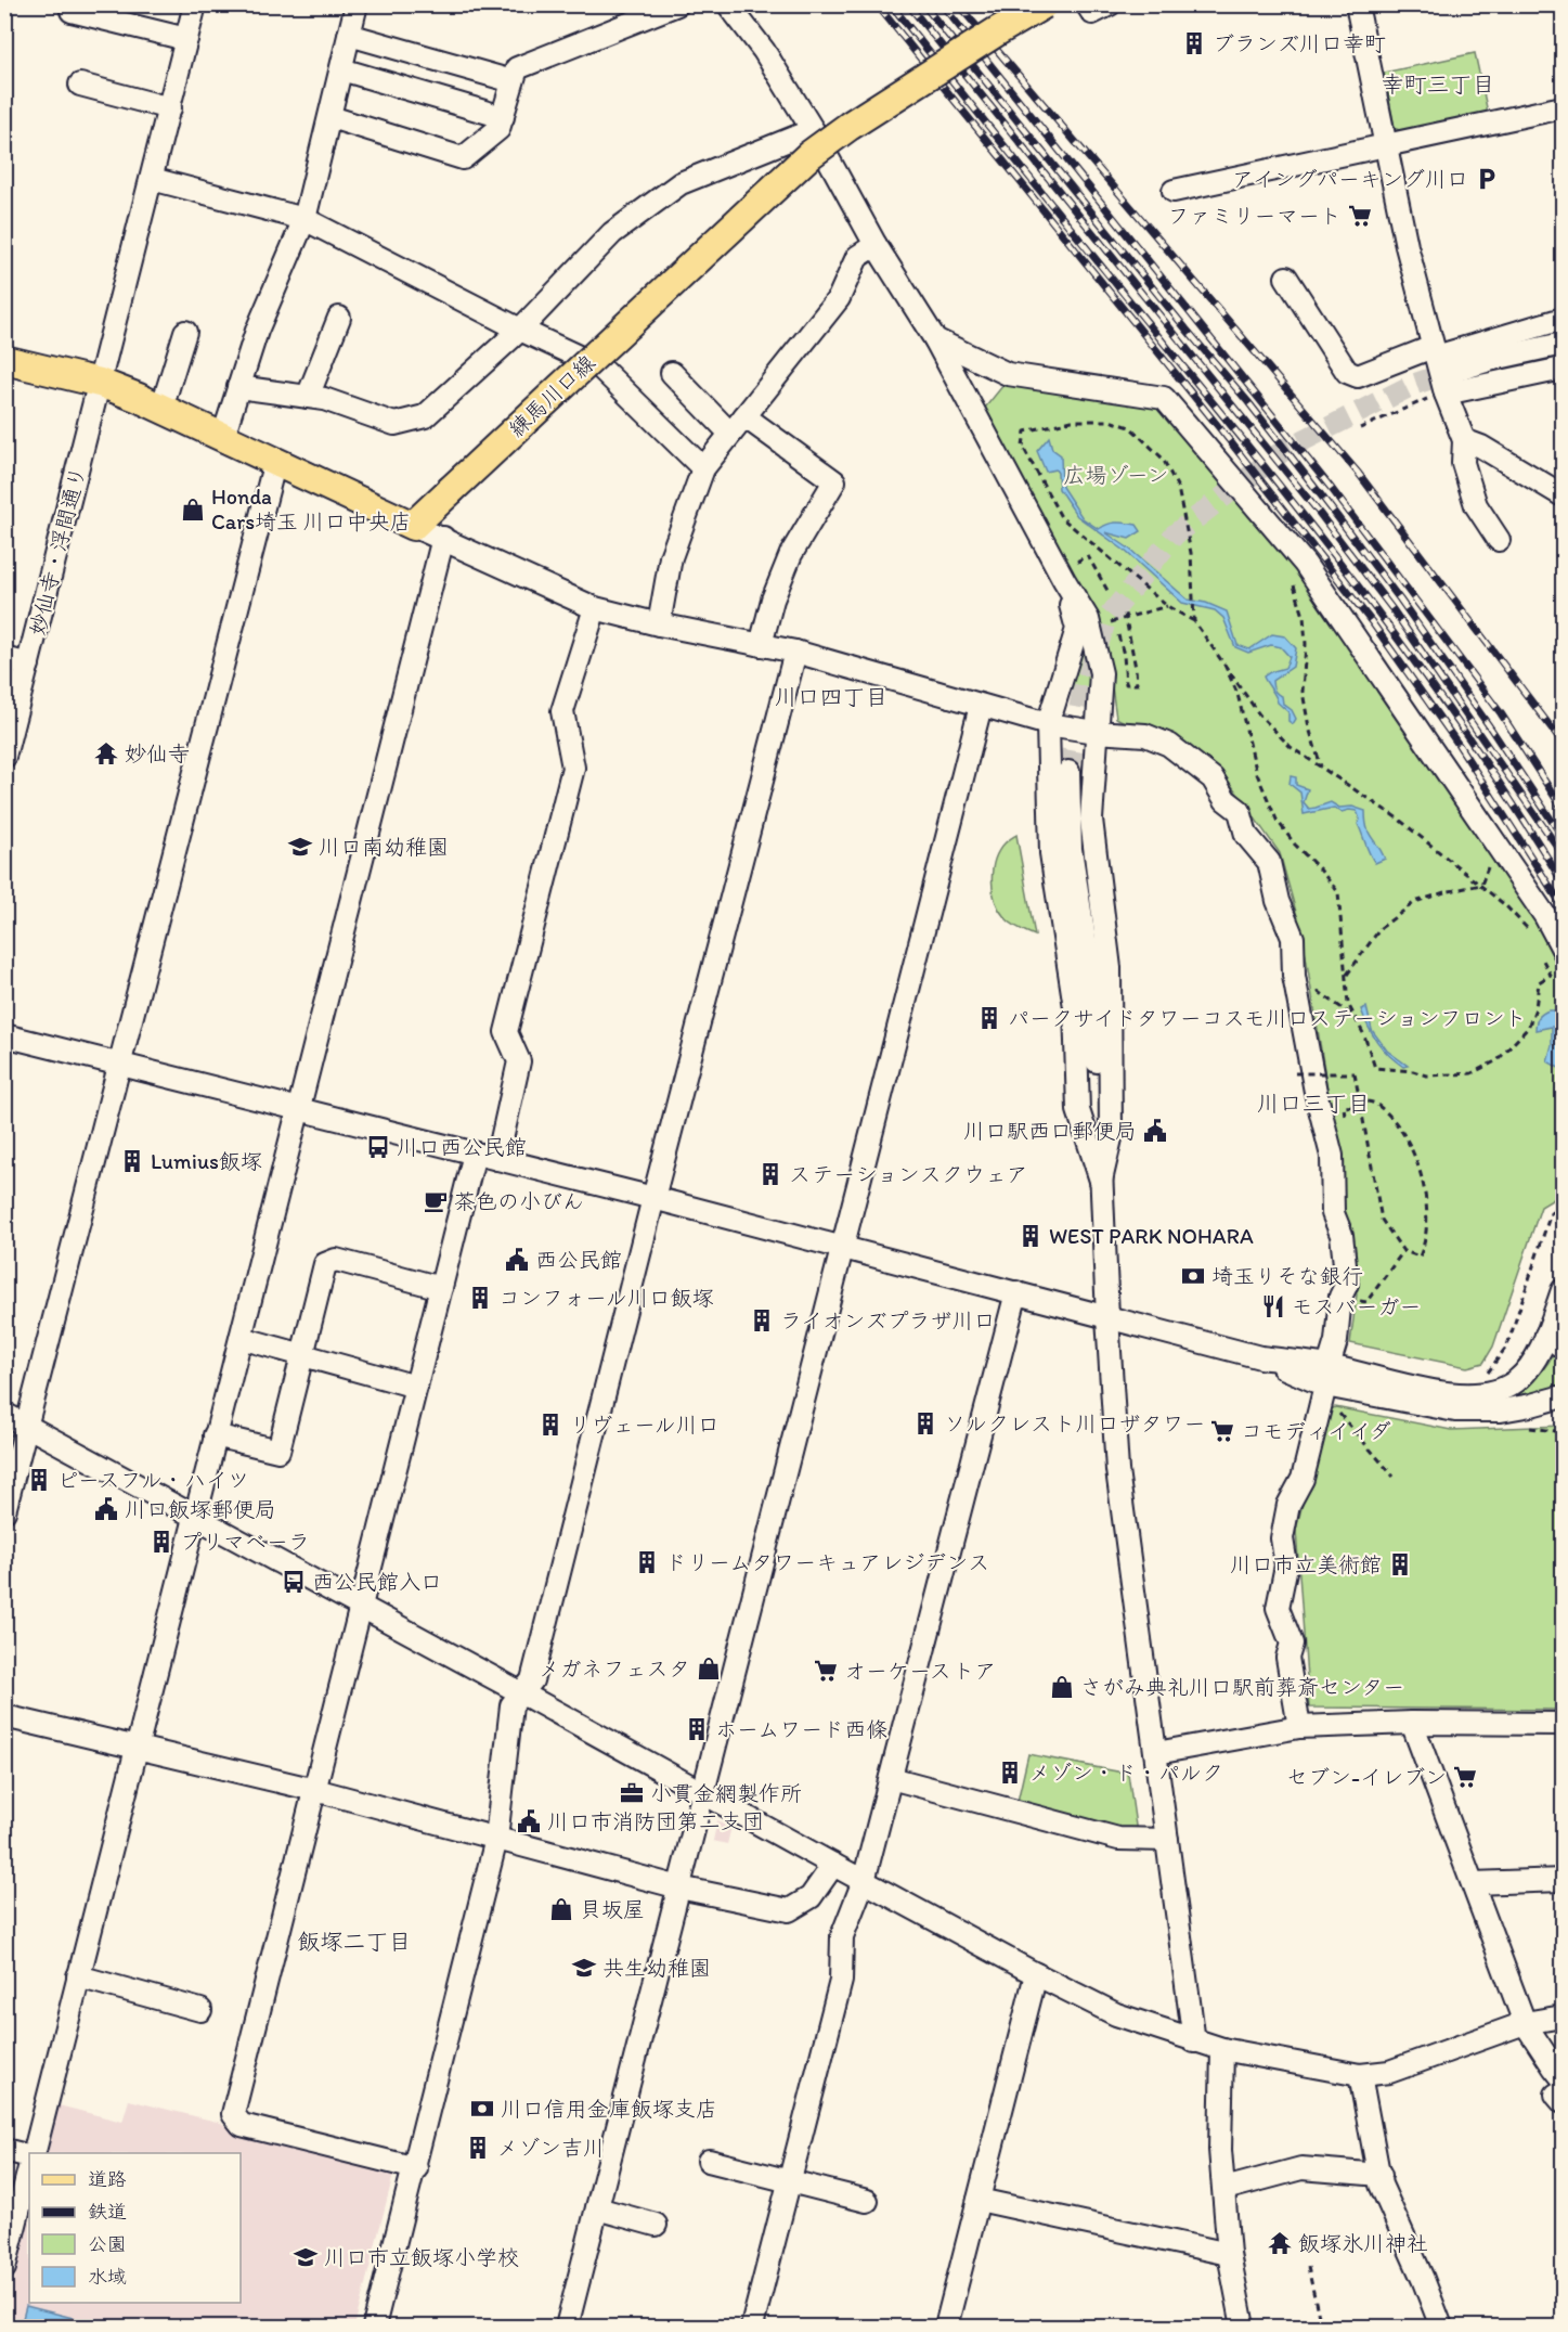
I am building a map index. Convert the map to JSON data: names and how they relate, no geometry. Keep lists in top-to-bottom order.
{
  "streets": {
    "main road": ["練馬川口線"],
    "street": ["妙仙寺・浮間通り"]
  },
  "districts": [
    "幸町三丁目",
    "川口四丁目",
    "川口三丁目",
    "飯塚二丁目"
  ],
  "parks": ["広場ゾーン"],
  "places": {
    "building": [
      "ブランズ川口幸町",
      "パークサイドタワーコスモ川口ステーションフロント",
      "Lumius飯塚",
      "ステーションスクウェア",
      "WEST PARK NOHARA",
      "コンフォール川口飯塚",
      "ライオンズプラザ川口",
      "ソルクレスト川口ザタワー",
      "リヴェール川口",
      "ピースフル・ハイツ",
      "プリマベーラ",
      "ドリームタワーキュアレジデンス",
      "川口市立美術館",
      "ホームワード西條",
      "メゾン・ド・パルク",
      "メゾン吉川"
    ],
    "parking": ["アイングパーキング川口"],
    "supermarket": [
      "ファミリーマート",
      "コモディイイダ",
      "オーケーストア",
      "セブン-イレブン"
    ],
    "shop": [
      "Honda Cars埼玉 川口中央店",
      "メガネフェスタ",
      "さがみ典礼川口駅前葬斎センター",
      "貝坂屋"
    ],
    "temple": ["妙仙寺", "飯塚氷川神社"],
    "school or university": ["川口南幼稚園", "共生幼稚園", "川口市立飯塚小学校"],
    "public building": [
      "川口駅西口郵便局",
      "西公民館",
      "川口飯塚郵便局",
      "川口市消防団第二支団"
    ],
    "bus stop": ["川口西公民館", "西公民館入口"],
    "cafe": ["茶色の小びん"],
    "bank": ["埼玉りそな銀行", "川口信用金庫飯塚支店"],
    "restaurant": ["モスバーガー"],
    "office": ["小貫金網製作所"]
  },
  "legend": [
    "道路",
    "鉄道",
    "公園",
    "水域"
  ]
}
